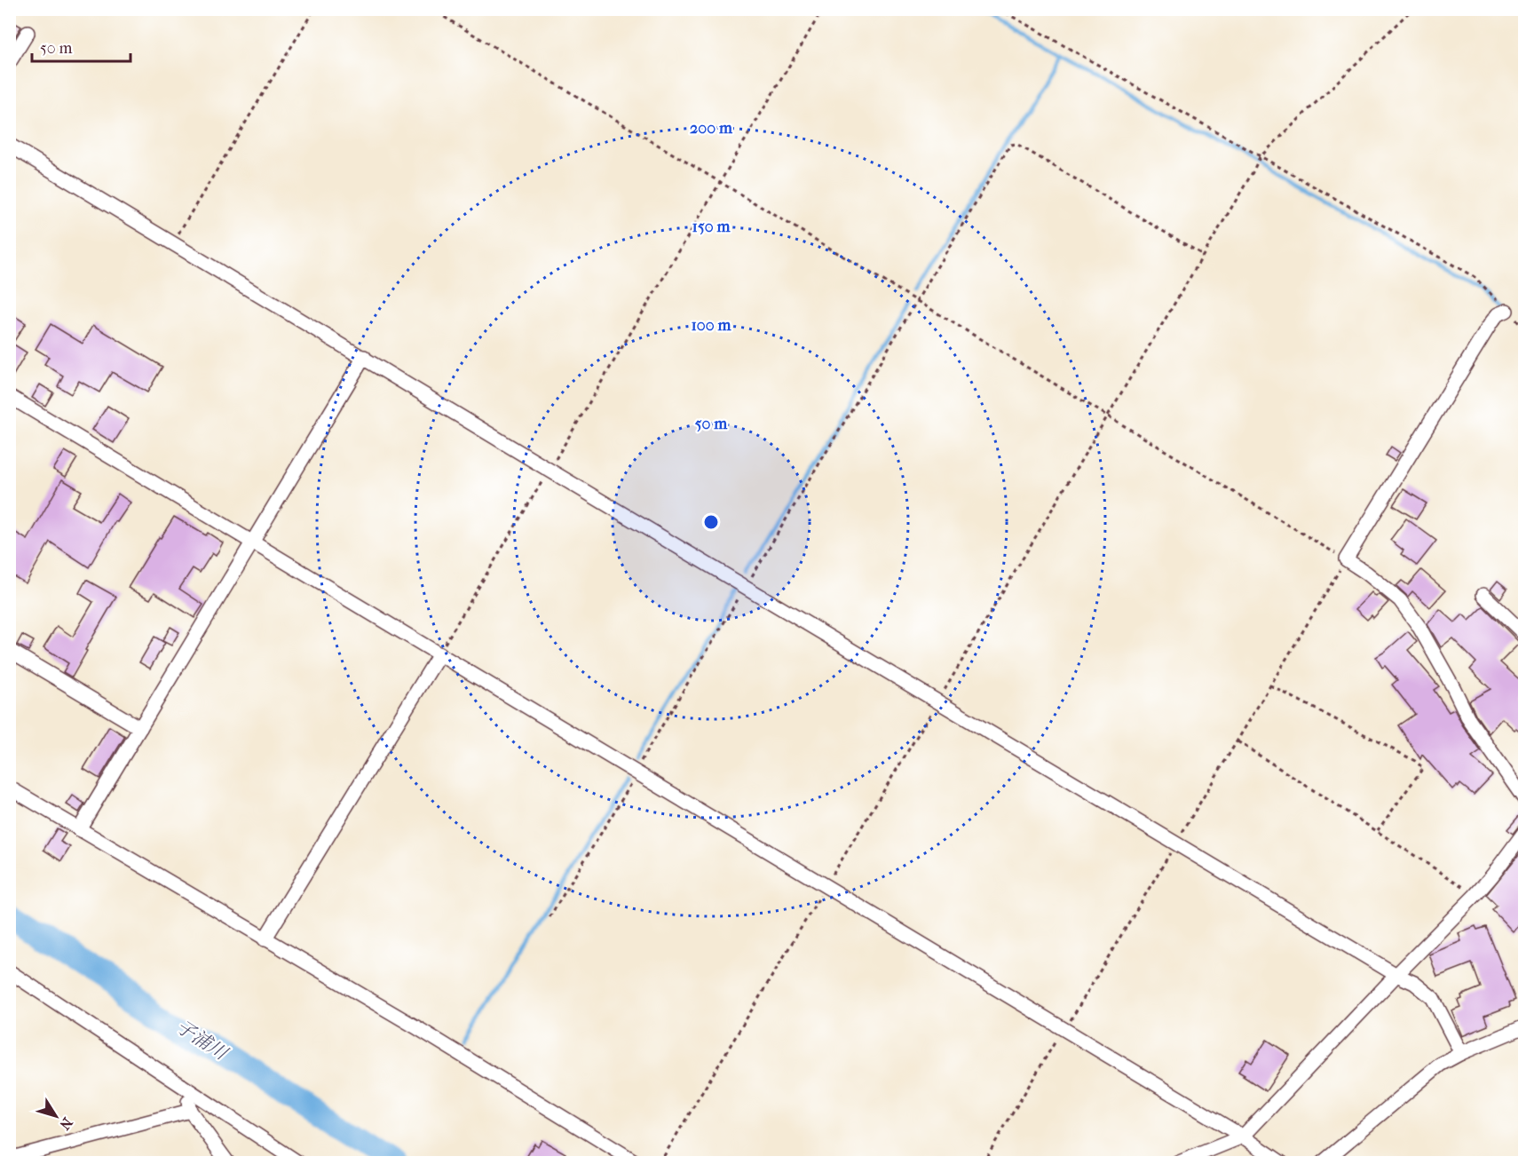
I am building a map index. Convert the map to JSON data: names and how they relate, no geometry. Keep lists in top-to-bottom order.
{
  "water": ["子浦川"],
  "scale_bar": "50 m",
  "north": "bottom right",
  "rings": [
    "200 m",
    "150 m",
    "100 m",
    "50 m"
  ]
}
